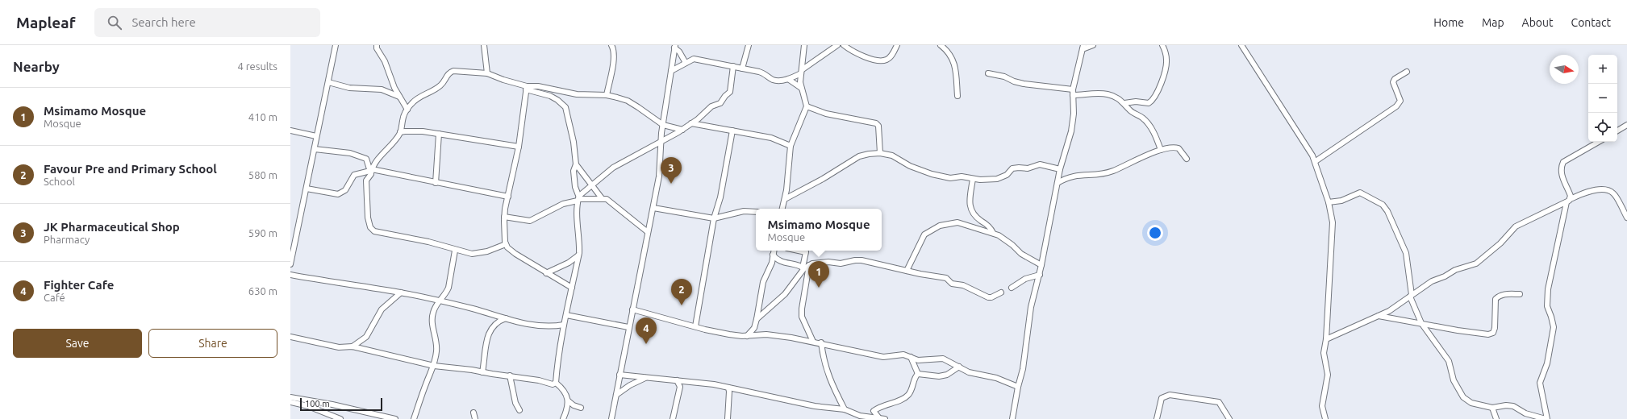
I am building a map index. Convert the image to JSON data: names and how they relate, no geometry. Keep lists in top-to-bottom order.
{
  "scale_bar": "100 m",
  "north": "right",
  "page": {
    "header": "Mapleaf",
    "search": "Search here",
    "nav": [
      "Home",
      "Map",
      "About",
      "Contact"
    ],
    "heading": ["Nearby", "4 results"],
    "map_buttons": ["+", "−"],
    "list": [
      {
        "mark": "1",
        "name": "Msimamo Mosque",
        "note": "Mosque",
        "value": "410 m"
      },
      {
        "mark": "2",
        "name": "Favour Pre and Primary School",
        "note": "School",
        "value": "580 m"
      },
      {
        "mark": "3",
        "name": "JK Pharmaceutical Shop",
        "note": "Pharmacy",
        "value": "590 m"
      },
      {
        "mark": "4",
        "name": "Fighter Cafe",
        "note": "Café",
        "value": "630 m"
      }
    ],
    "pins": [
      "3",
      "1",
      "2",
      "4"
    ],
    "popup": ["Msimamo Mosque", "Mosque"],
    "buttons": ["Save", "Share"],
    "scale": "100 m"
  }
}
